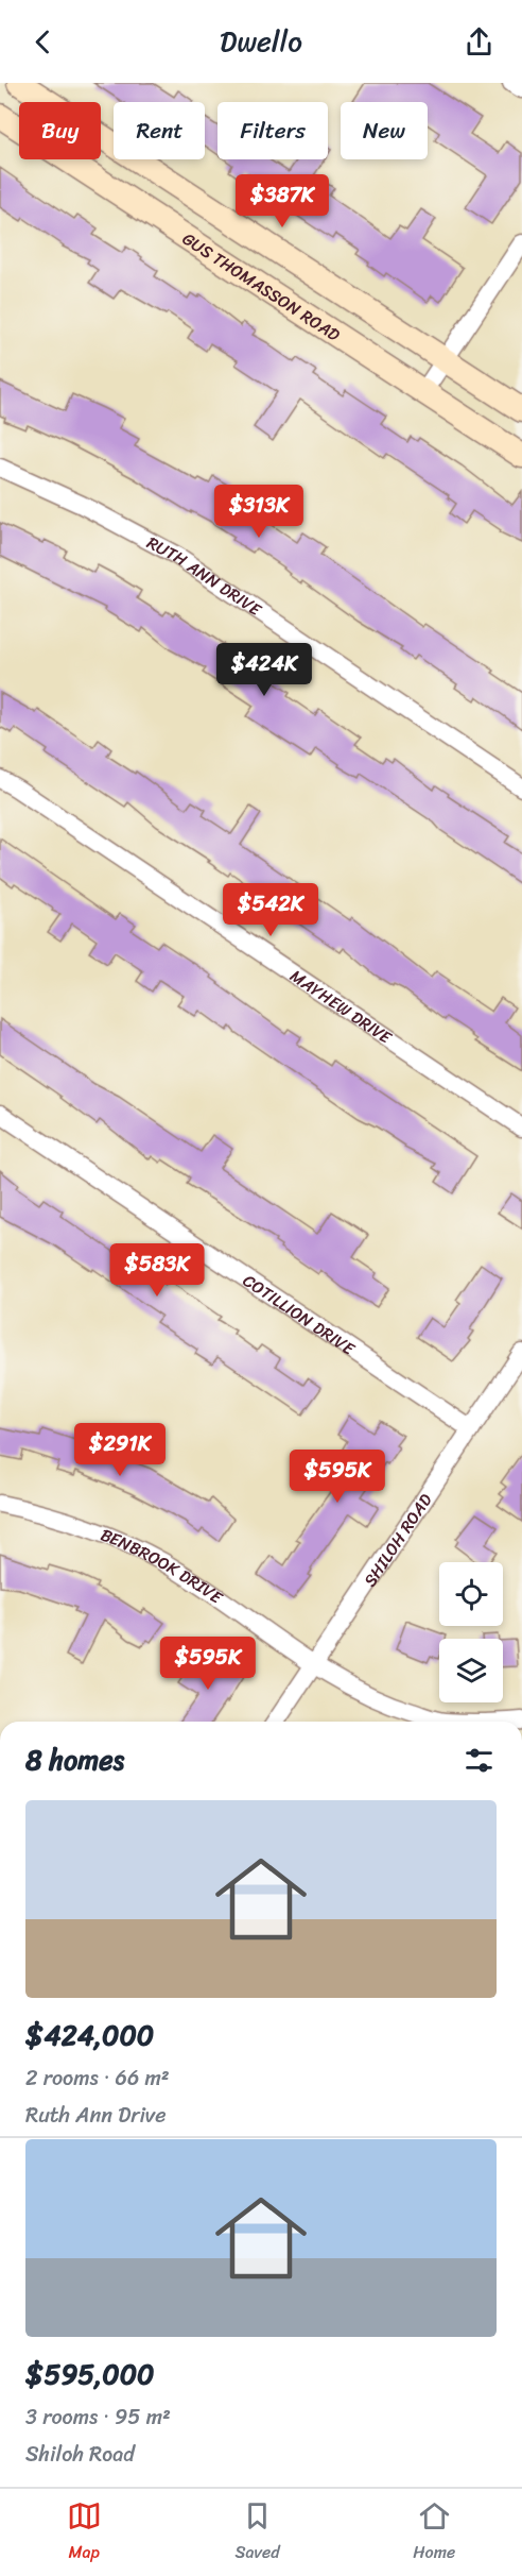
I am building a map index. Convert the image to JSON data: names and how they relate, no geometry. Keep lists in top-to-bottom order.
{
  "streets": {
    "main road": ["GUS THOMASSON ROAD"],
    "street": [
      "RUTH ANN DRIVE",
      "MAYHEW DRIVE",
      "COTILLION DRIVE",
      "SHILOH ROAD",
      "BENBROOK DRIVE"
    ]
  },
  "crossings": [
    ["COTILLION DRIVE", "SHILOH ROAD"],
    ["SHILOH ROAD", "BENBROOK DRIVE"]
  ],
  "page": {
    "header": "Dwello",
    "chip": [
      "Buy",
      "Rent",
      "Filters",
      "New"
    ],
    "price": [
      "$387K",
      "$313K",
      "$424K",
      "$542K",
      "$583K",
      "$291K",
      "$595K",
      "$595K"
    ],
    "heading": "8 homes",
    "list": [
      {
        "name": "$424,000",
        "note": "2 rooms · 66 m² · Ruth Ann Drive"
      },
      {
        "name": "$595,000",
        "note": "3 rooms · 95 m² · Shiloh Road"
      }
    ],
    "tabs": ["Map", "Saved", "Home"]
  }
}
